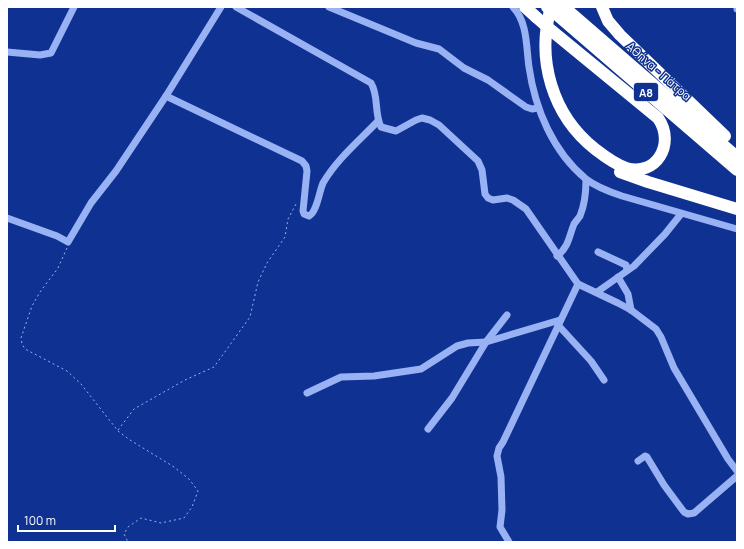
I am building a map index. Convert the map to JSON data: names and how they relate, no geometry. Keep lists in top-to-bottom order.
{
  "streets": {
    "highway": ["Αθήνα - Πάτρα", "Α8"]
  },
  "scale_bar": "100 m"
}
